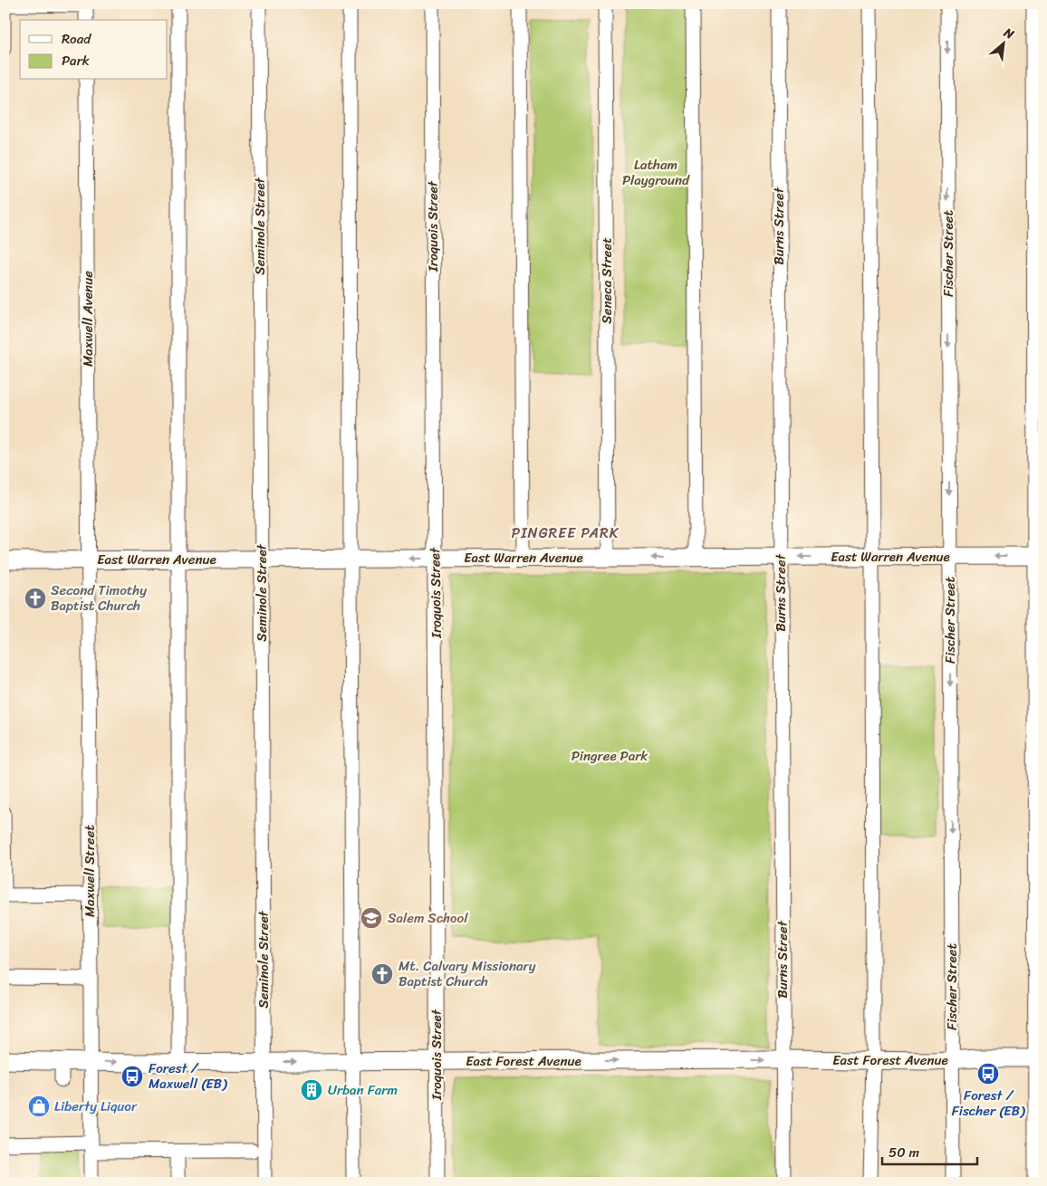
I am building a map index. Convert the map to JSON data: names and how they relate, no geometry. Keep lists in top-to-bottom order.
{
  "streets": {
    "main road": ["East Warren Avenue", "East Forest Avenue"],
    "street": [
      "Seminole Street",
      "Iroquois Street",
      "Burns Street",
      "Fischer Street",
      "Seneca Street",
      "Maxwell Avenue",
      "Maxwell Street"
    ]
  },
  "crossings": [
    ["Seminole Street", "East Warren Avenue"],
    ["Seminole Street", "East Forest Avenue"],
    ["Iroquois Street", "East Warren Avenue"],
    ["Iroquois Street", "East Forest Avenue"],
    ["Burns Street", "East Warren Avenue"],
    ["Burns Street", "East Forest Avenue"],
    ["Fischer Street", "East Warren Avenue"],
    ["Fischer Street", "East Forest Avenue"],
    ["Seneca Street", "East Warren Avenue"],
    ["Maxwell Avenue", "East Warren Avenue"],
    ["Maxwell Avenue", "Maxwell Street"],
    ["East Warren Avenue", "Maxwell Street"],
    ["Maxwell Street", "East Forest Avenue"]
  ],
  "one_way": ["East Forest Avenue"],
  "districts": ["PINGREE PARK"],
  "parks": ["Latham Playground", "Pingree Park"],
  "places": {
    "church": ["Second Timothy Baptist Church", "Mt. Calvary Missionary Baptist Church"],
    "school or university": ["Salem School"],
    "bus stop": ["Forest / Fischer (EB)", "Forest / Maxwell (EB)"],
    "building": ["Urban Farm"],
    "shop": ["Liberty Liquor"]
  },
  "legend": ["Road", "Park"],
  "scale_bar": "50 m",
  "north": "top right"
}
